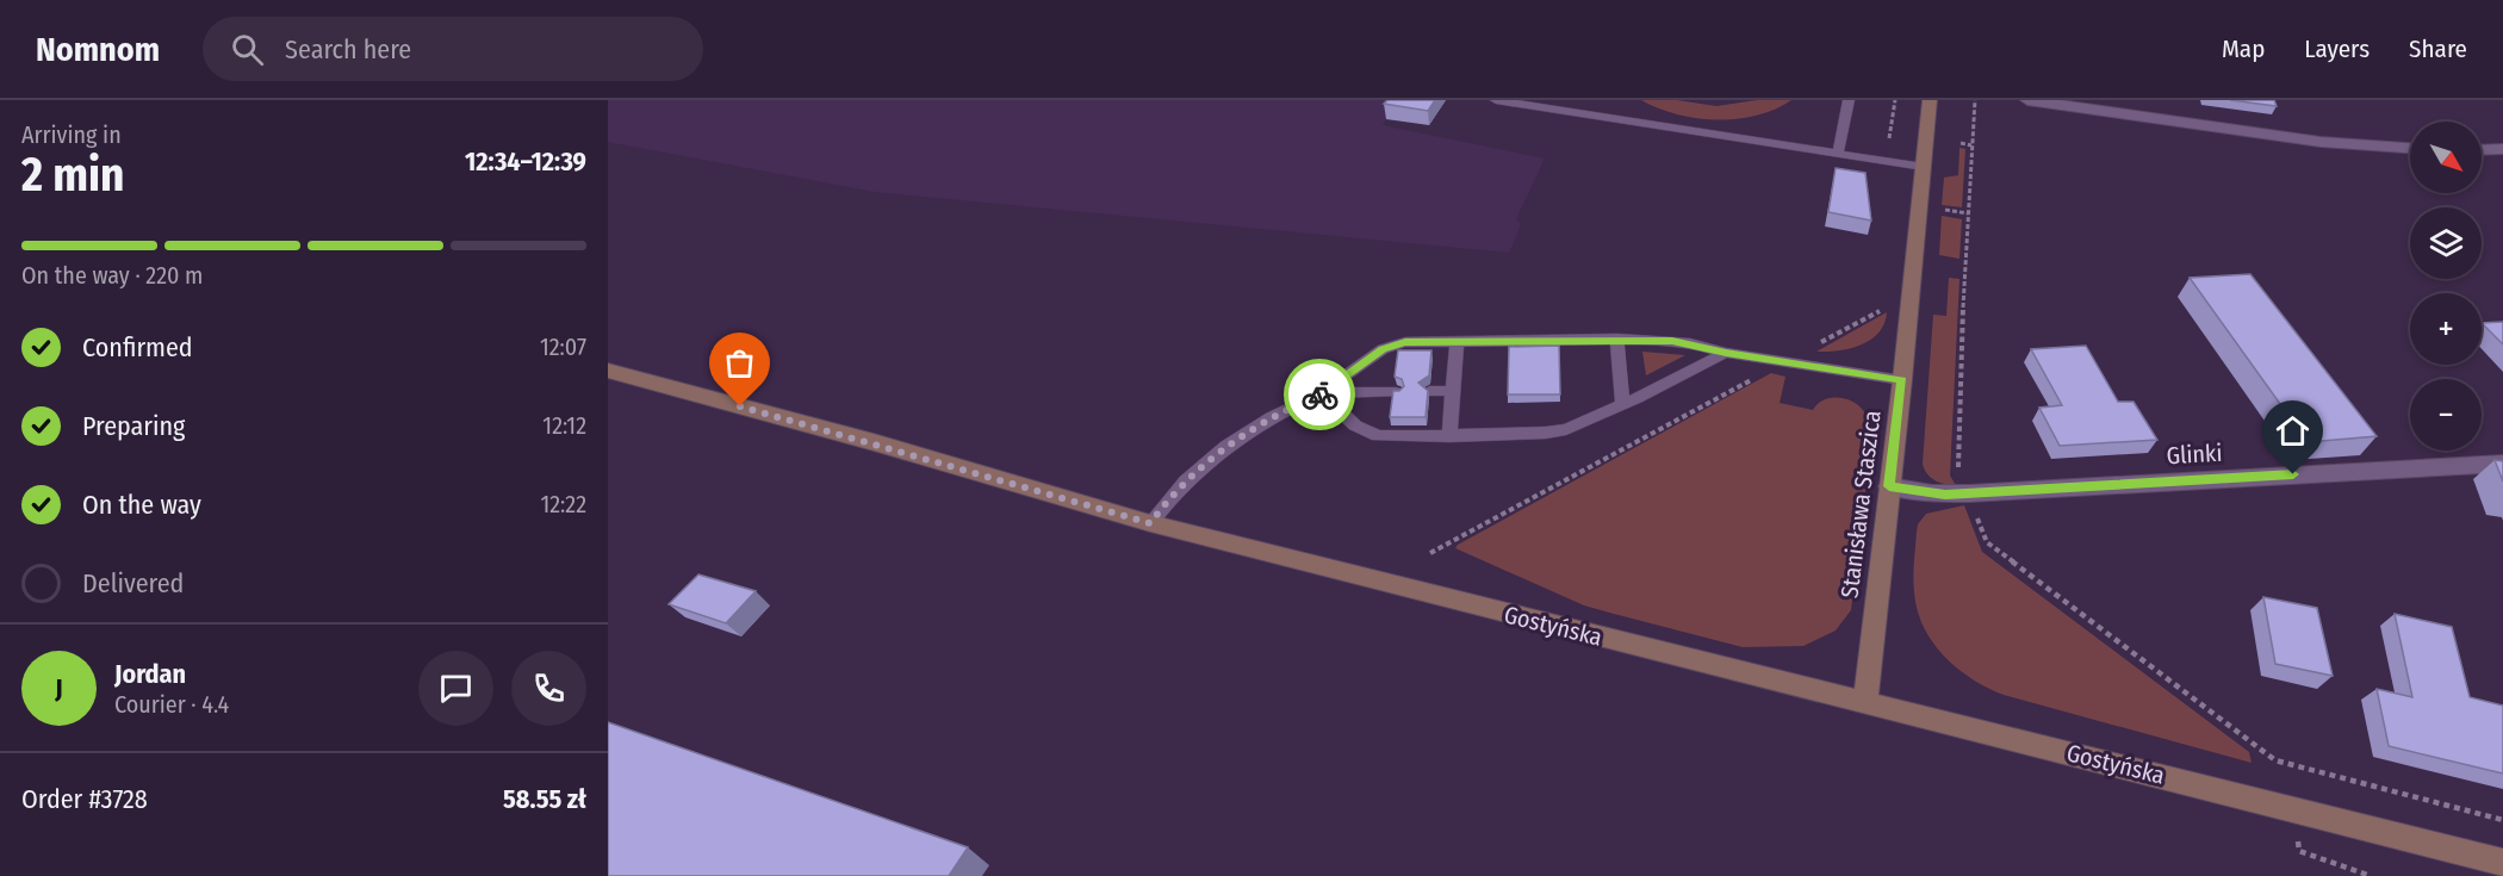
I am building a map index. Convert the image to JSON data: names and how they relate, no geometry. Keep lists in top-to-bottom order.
{
  "streets": {
    "main road": ["Stanisława Staszica", "Gostyńska"],
    "street": ["Glinki"]
  },
  "crossings": [
    ["Glinki", "Stanisława Staszica"],
    ["Stanisława Staszica", "Gostyńska"]
  ],
  "north": "bottom right",
  "page": {
    "header": "Nomnom",
    "search": "Search here",
    "nav": ["Map", "Layers", "Share"],
    "heading": ["2 min", "Arriving in", "12:34–12:39"],
    "panel": [
      "Jordan",
      "Courier · 4.4",
      "Order #3728",
      "58.55 zł"
    ],
    "map_buttons": ["+", "−"],
    "bar": "On the way · 220 m",
    "list": [
      ["Confirmed", "12:07"],
      ["Preparing", "12:12"],
      ["On the way", "12:22"],
      "Delivered"
    ],
    "round": "J"
  }
}
